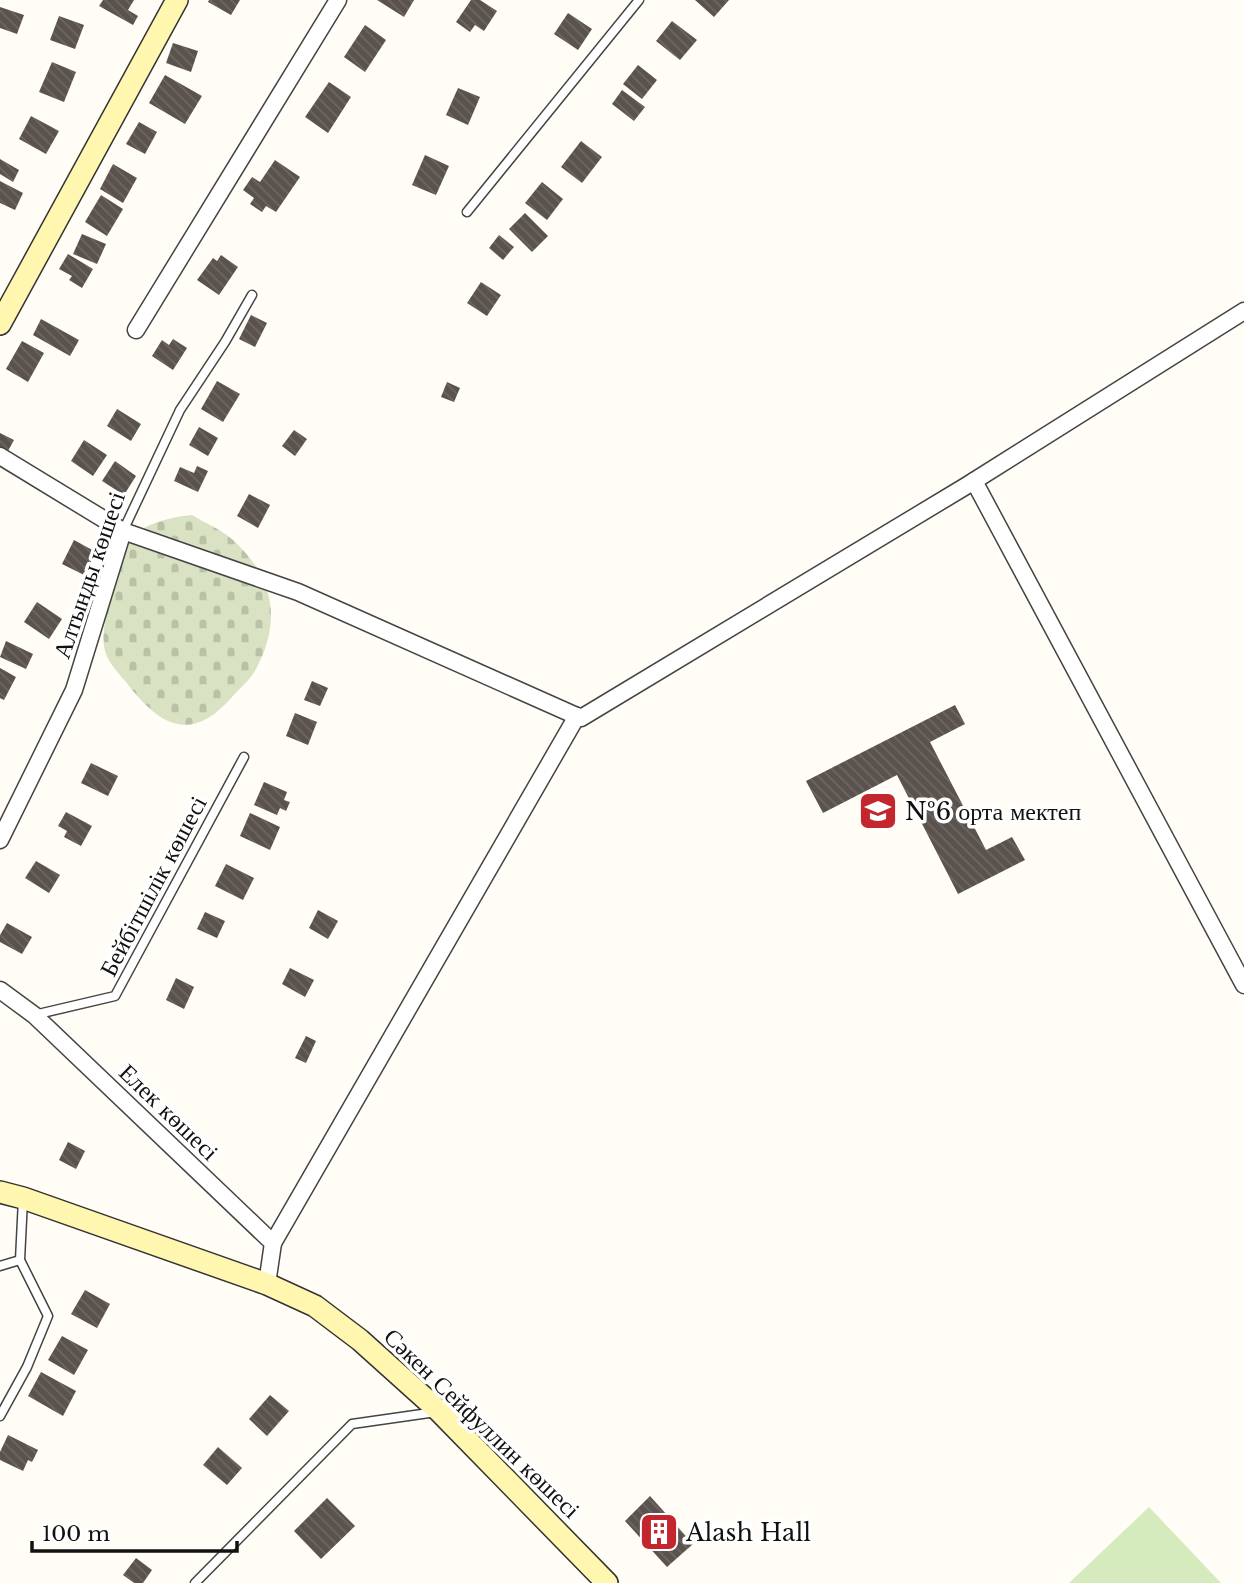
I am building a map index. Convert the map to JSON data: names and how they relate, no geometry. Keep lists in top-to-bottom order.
{
  "streets": {
    "street": ["Алтынды көшесі", "Елек көшесі", "Сәкен Сейфуллин көшесі"],
    "lane": ["Бейбітшілік көшесі"]
  },
  "crossings": [
    ["Бейбітшілік көшесі", "Елек көшесі"]
  ],
  "places": {
    "school or university": ["№6 орта мектеп"],
    "building": ["Alash Hall"]
  },
  "scale_bar": "100 m"
}
